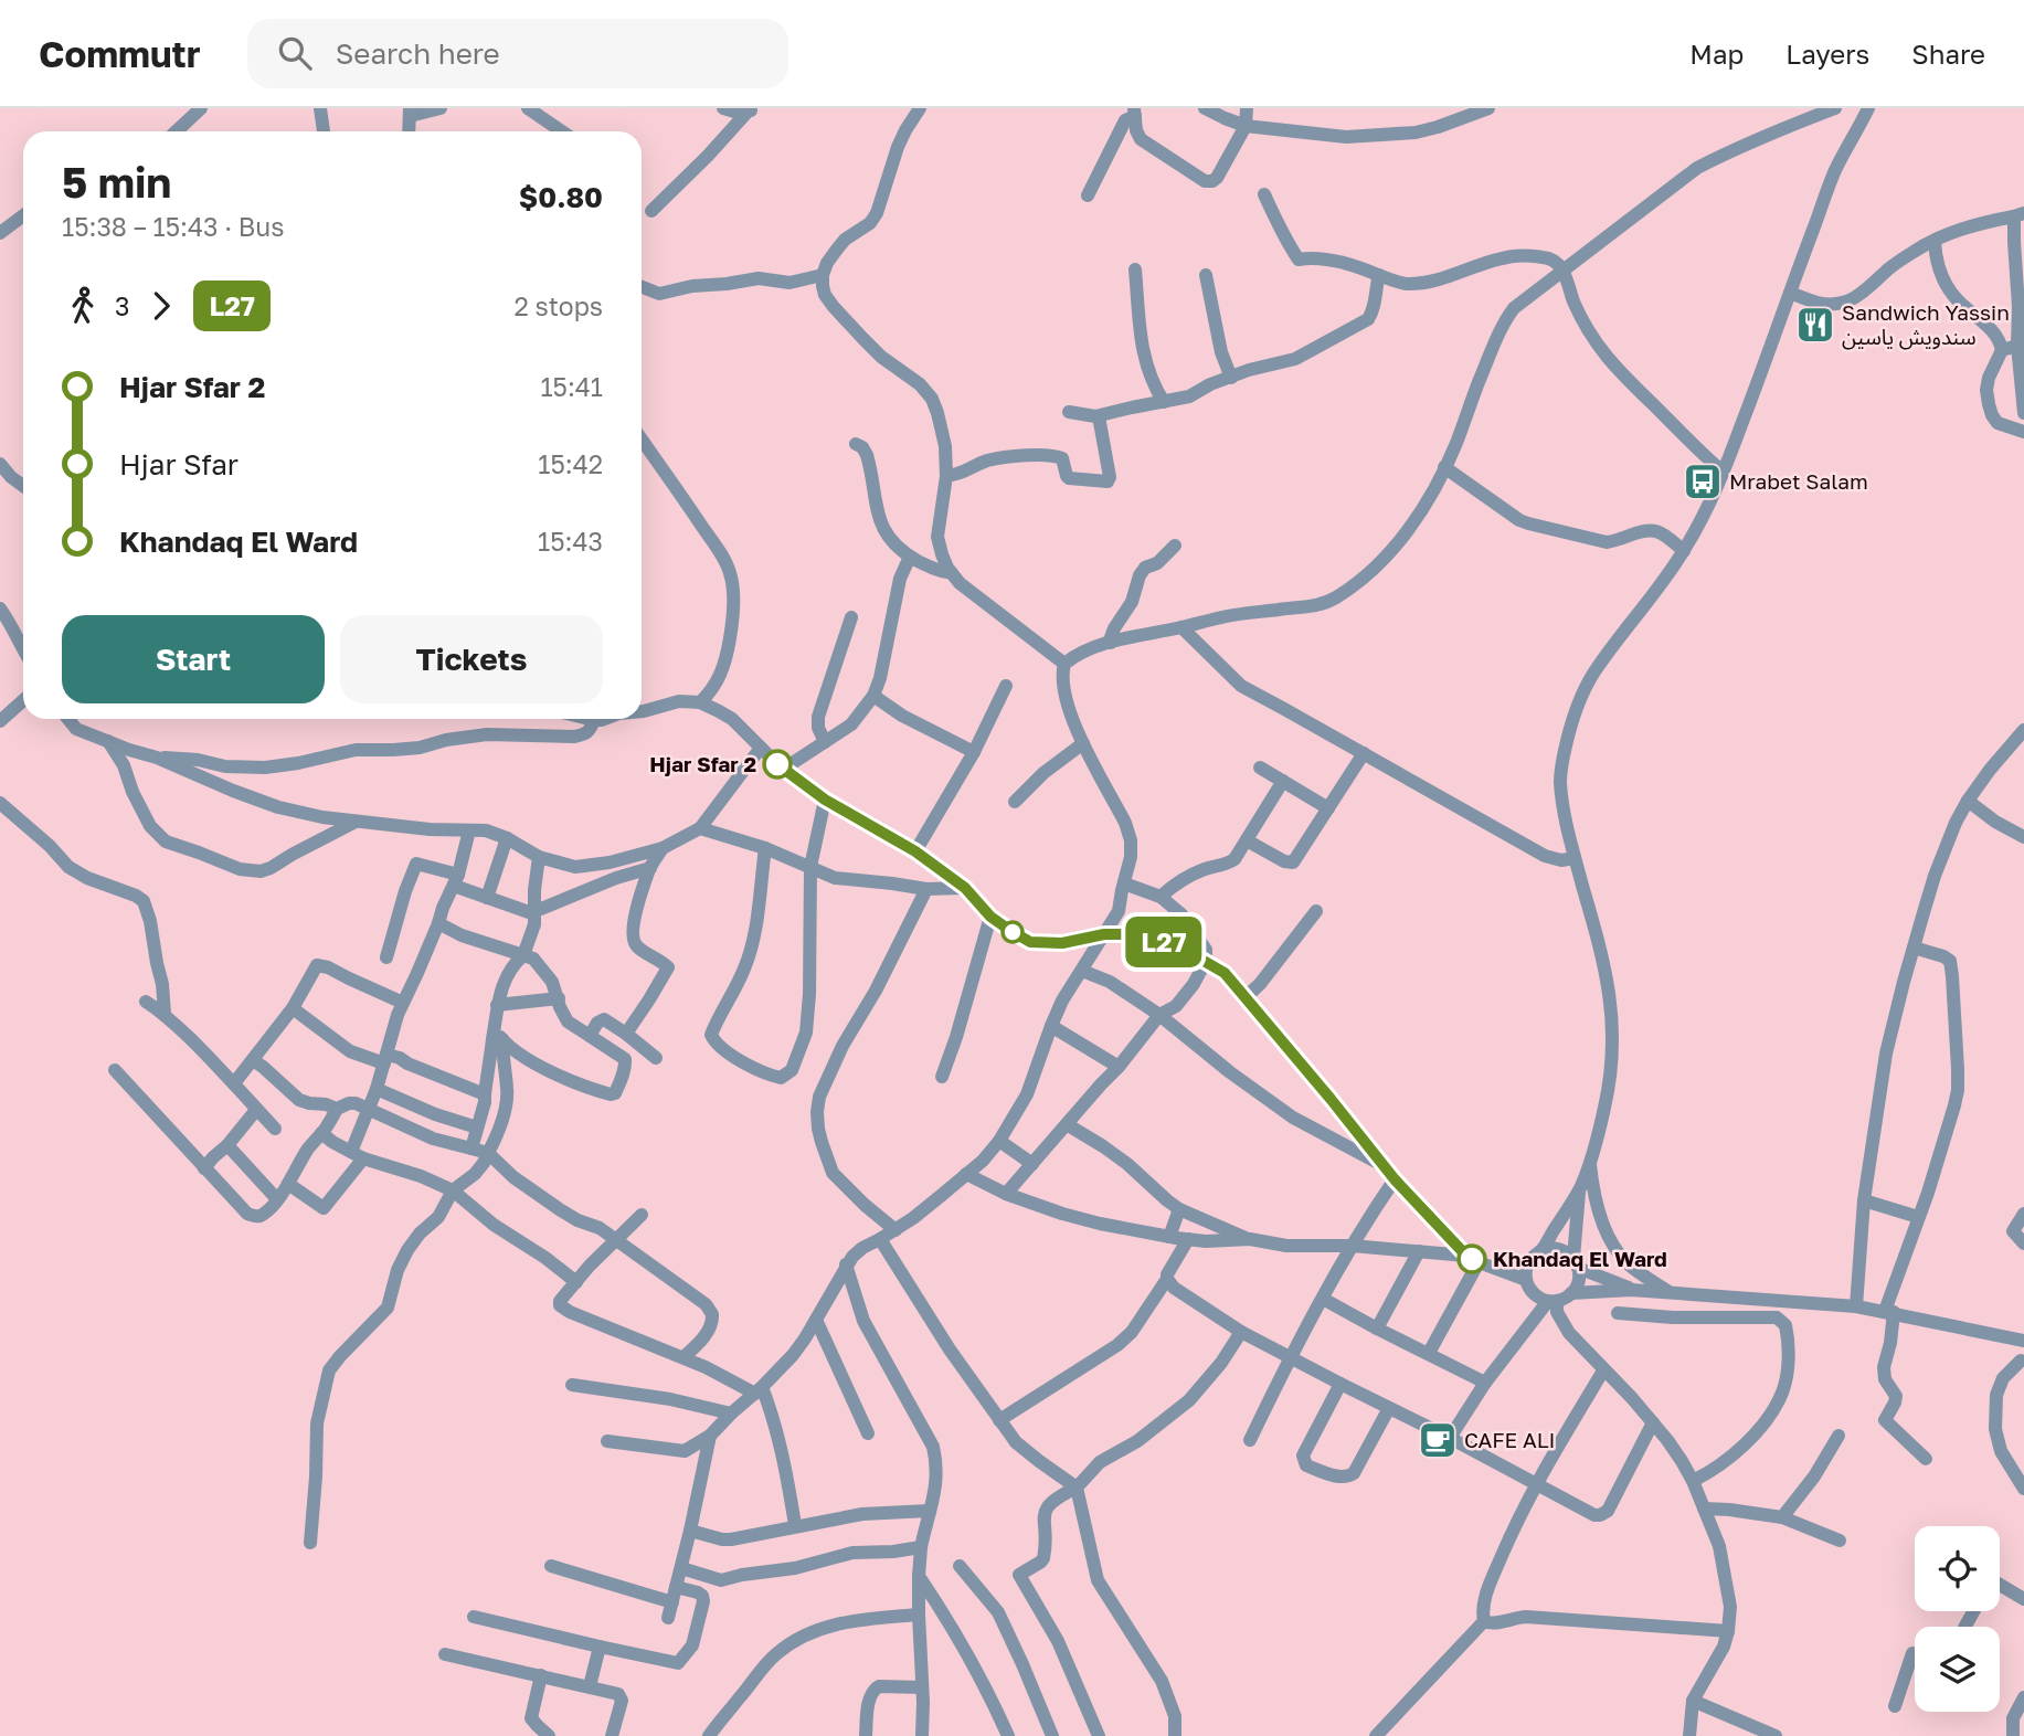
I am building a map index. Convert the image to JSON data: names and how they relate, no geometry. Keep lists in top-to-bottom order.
{
  "places": {
    "restaurant": ["Sandwich Yassin سندويش ياسين"],
    "bus stop": ["Mrabet Salam"],
    "other": ["Hjar Sfar 2", "Khandaq El Ward"],
    "cafe": ["CAFE ALI"]
  },
  "lines": ["bus line L27"],
  "page": {
    "header": "Commutr",
    "search": "Search here",
    "nav": ["Map", "Layers", "Share"],
    "on_map": "L27",
    "heading": ["5 min", "15:38 – 15:43 · Bus", "$0.80"],
    "legs": ["3", "L27", "2 stops"],
    "list": [
      {
        "name": "Hjar Sfar 2",
        "value": "15:41"
      },
      {
        "name": "Hjar Sfar",
        "value": "15:42"
      },
      {
        "name": "Khandaq El Ward",
        "value": "15:43"
      }
    ],
    "buttons": ["Start", "Tickets"]
  }
}
